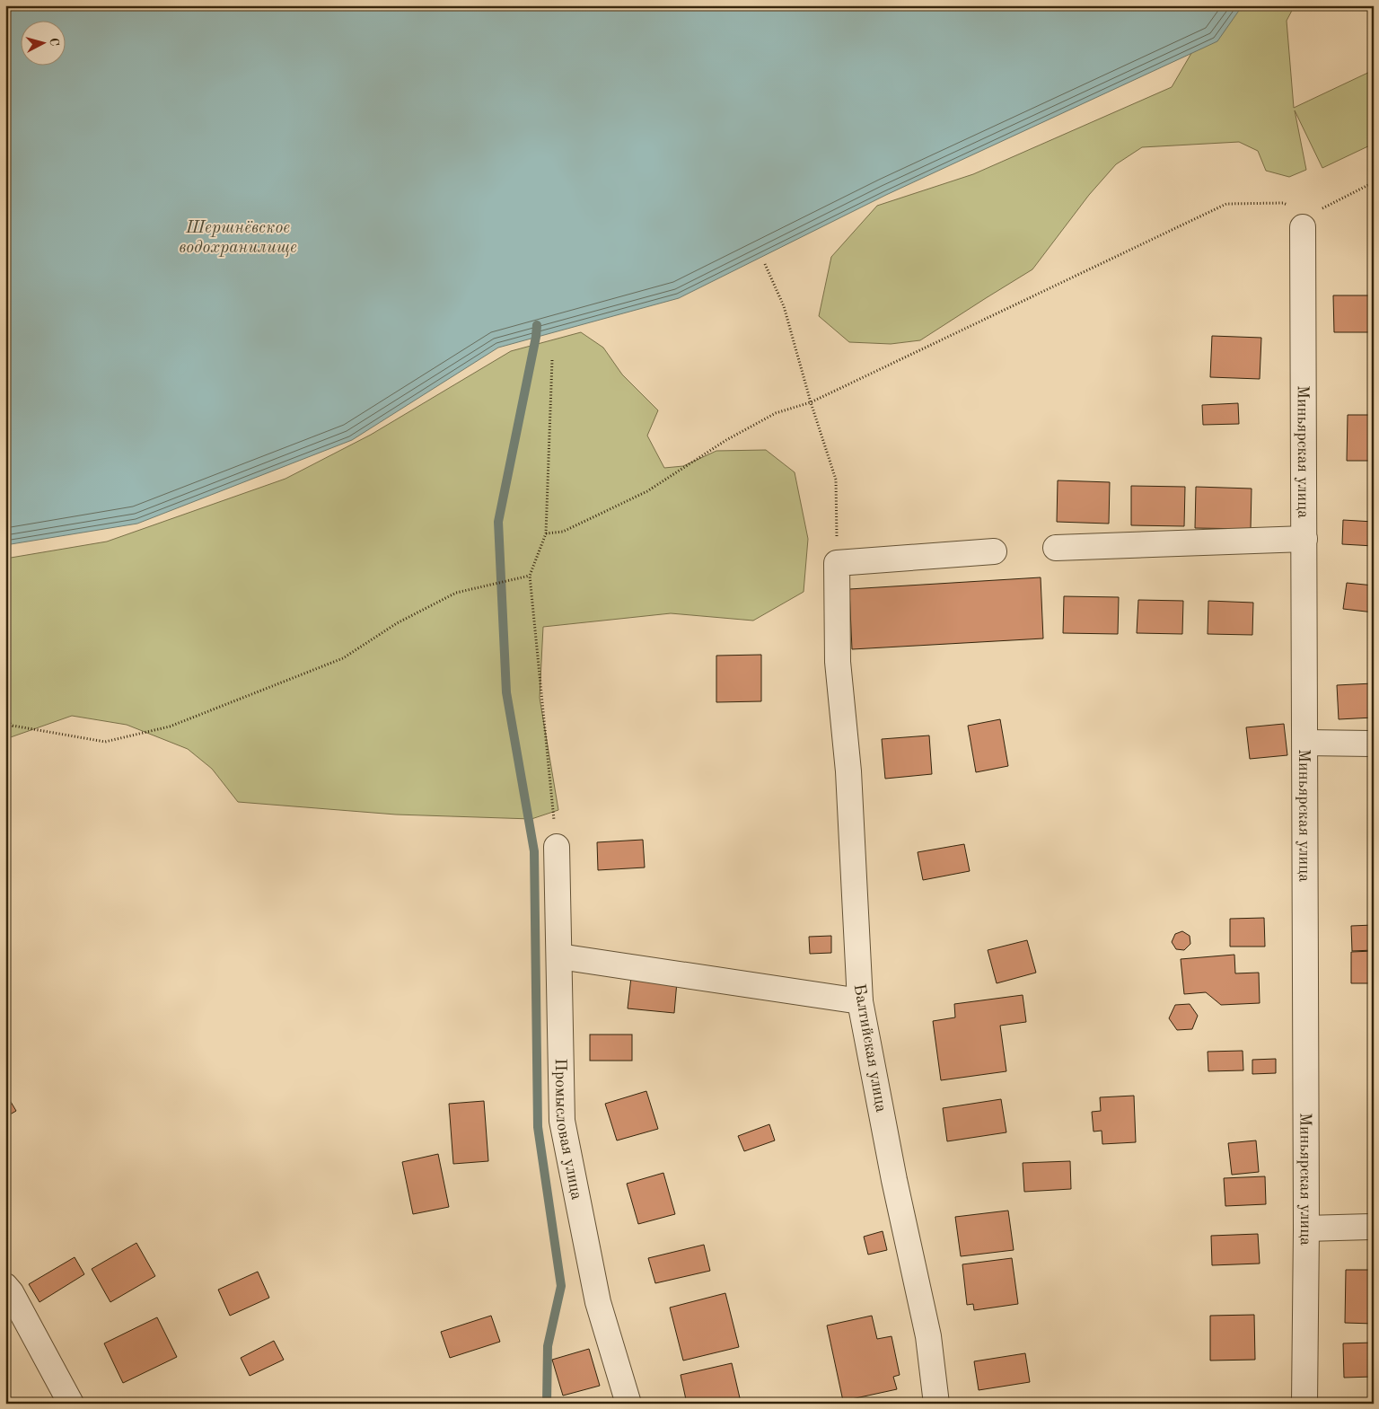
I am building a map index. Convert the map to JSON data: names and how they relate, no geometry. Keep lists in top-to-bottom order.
{
  "streets": {
    "street": ["Миньярская улица", "Балтийская улица", "Промысловая улица"]
  },
  "water": ["Шершнёвское водохранилище"],
  "north": "right"
}
